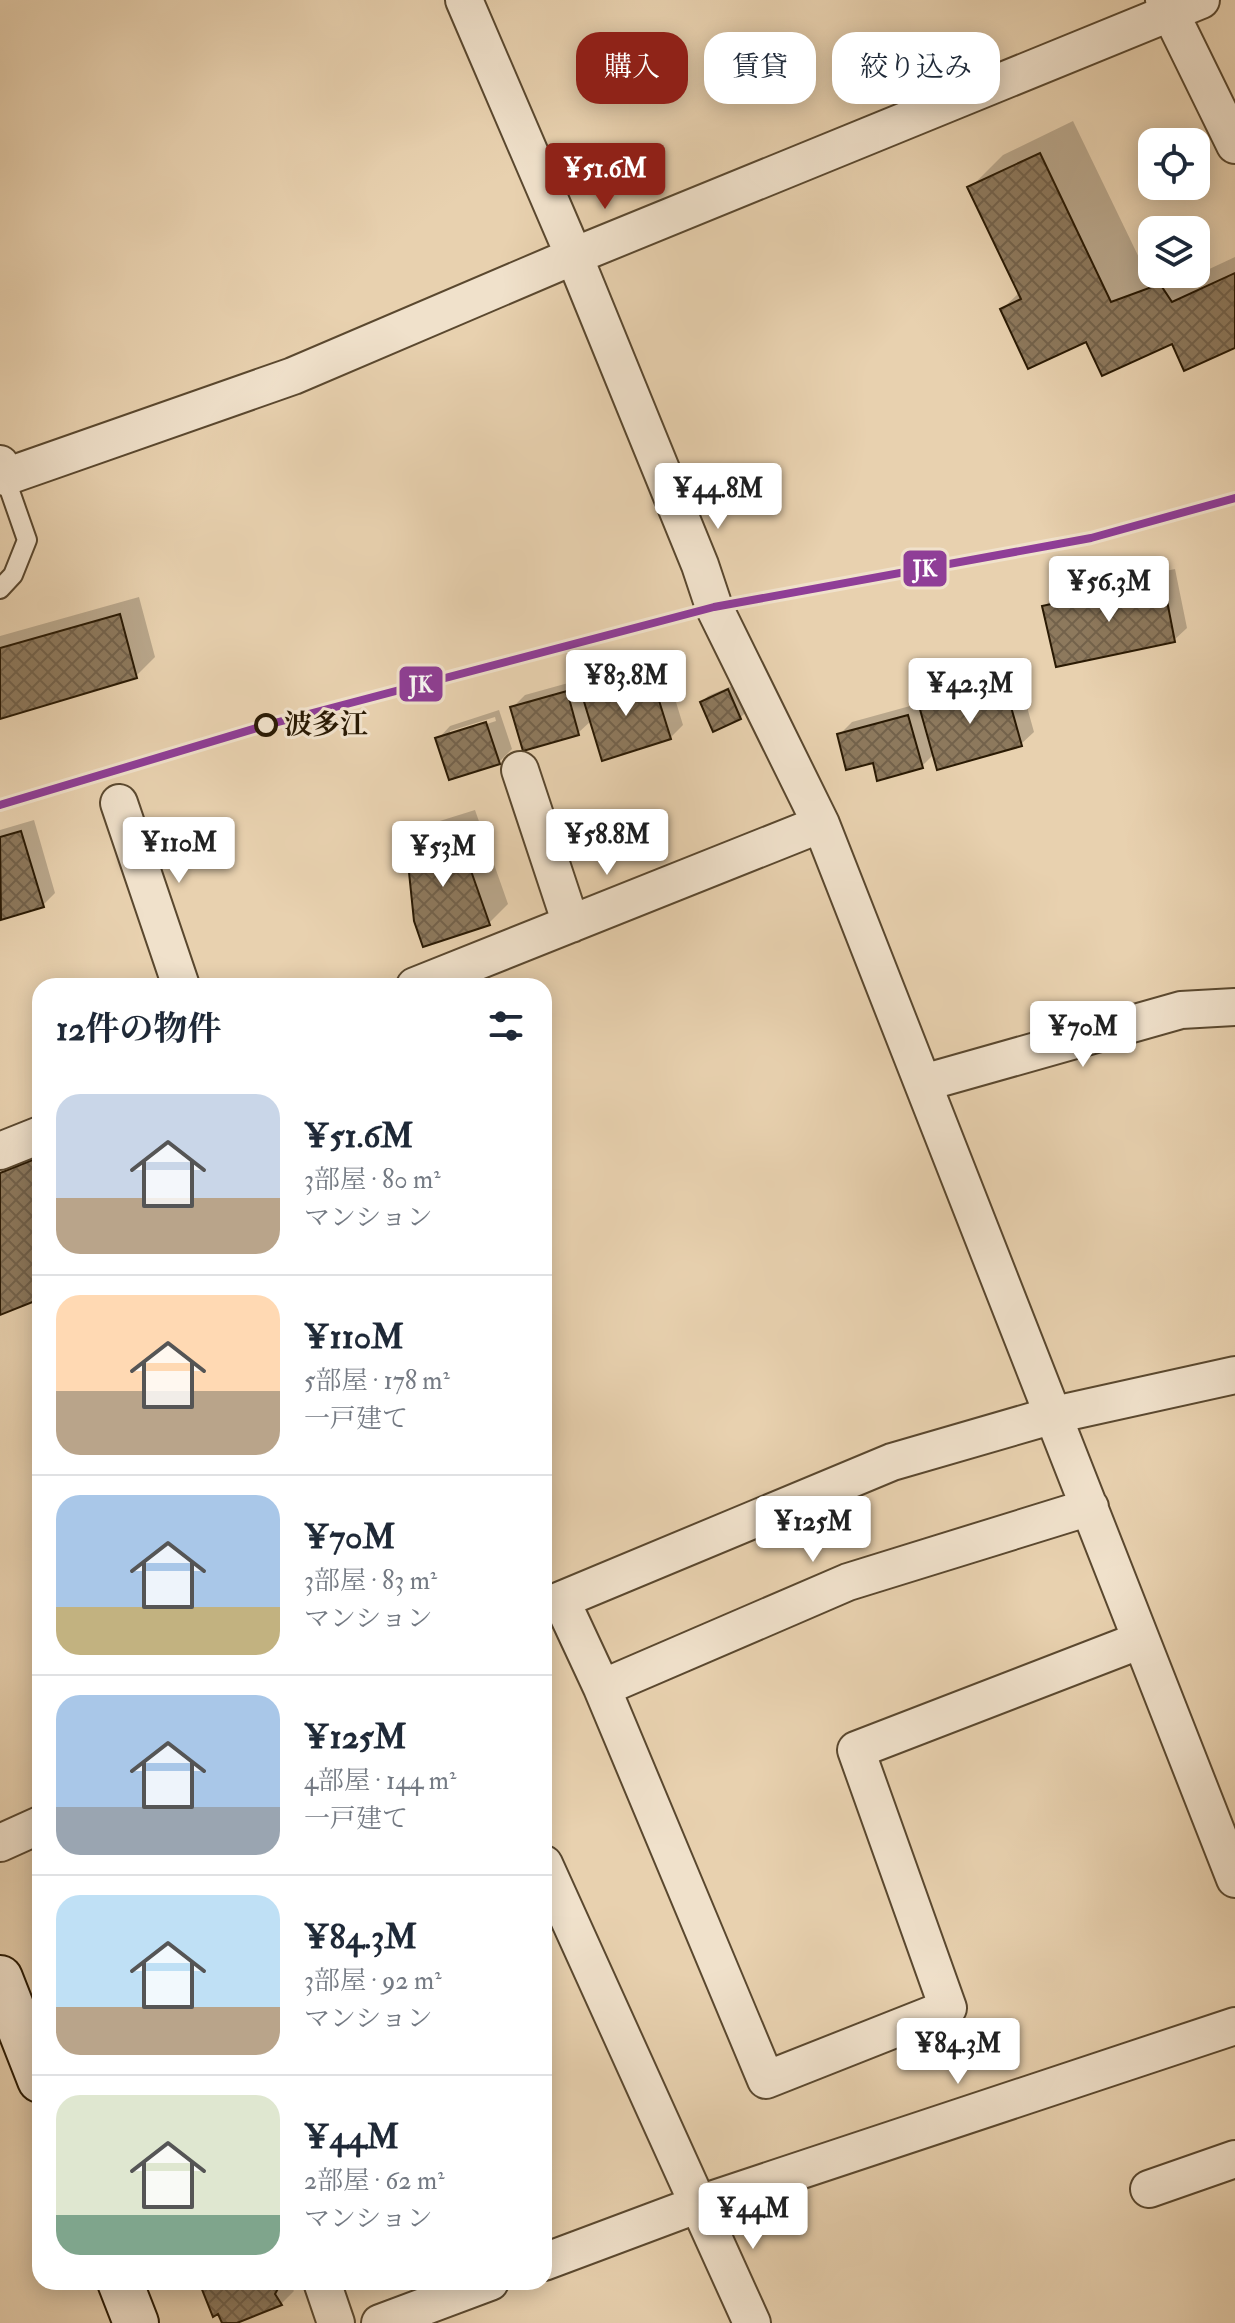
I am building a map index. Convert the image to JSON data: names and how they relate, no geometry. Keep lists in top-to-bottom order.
{
  "places": ["波多江"],
  "lines": ["transit line JK"],
  "page": {
    "chip": ["購入", "賃貸", "絞り込み"],
    "price": [
      "¥51.6M",
      "¥44.8M",
      "¥56.3M",
      "¥83.8M",
      "¥42.3M",
      "¥58.8M",
      "¥110M",
      "¥53M",
      "¥70M",
      "¥125M",
      "¥84.3M",
      "¥44M"
    ],
    "heading": "12件の物件",
    "list": [
      {
        "name": "¥51.6M",
        "note": "3部屋 · 80 m² · マンション"
      },
      {
        "name": "¥110M",
        "note": "5部屋 · 178 m² · 一戸建て"
      },
      {
        "name": "¥70M",
        "note": "3部屋 · 83 m² · マンション"
      },
      {
        "name": "¥125M",
        "note": "4部屋 · 144 m² · 一戸建て"
      },
      {
        "name": "¥84.3M",
        "note": "3部屋 · 92 m² · マンション"
      },
      {
        "name": "¥44M",
        "note": "2部屋 · 62 m² · マンション"
      }
    ]
  }
}
